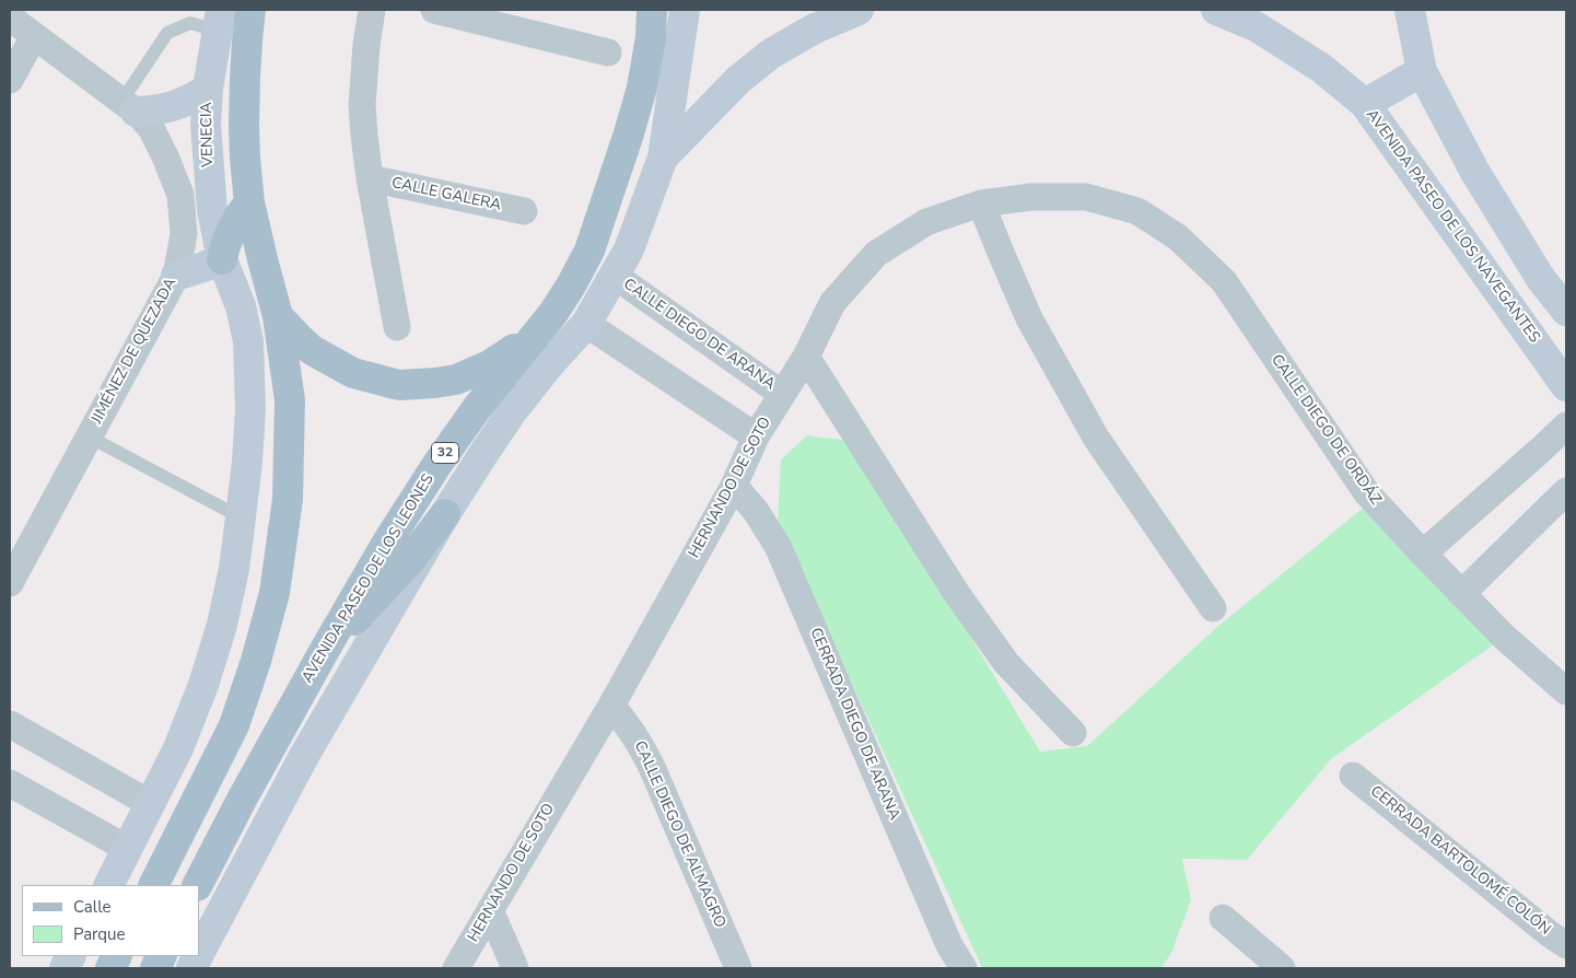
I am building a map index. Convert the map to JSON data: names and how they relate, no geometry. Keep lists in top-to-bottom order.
{
  "streets": {
    "main road": ["32", "AVENIDA PASEO DE LOS LEONES"],
    "street": [
      "VENECIA",
      "CALLE GALERA",
      "AVENIDA PASEO DE LOS NAVEGANTES",
      "CALLE DIEGO DE ARANA",
      "JIMÉNEZ DE QUEZADA",
      "CALLE DIEGO DE ORDÁZ",
      "HERNANDO DE SOTO",
      "CERRADA DIEGO DE ARANA",
      "CALLE DIEGO DE ALMAGRO",
      "CERRADA BARTOLOMÉ COLÓN"
    ]
  },
  "crossings": [
    ["CALLE DIEGO DE ARANA", "HERNANDO DE SOTO"],
    ["CALLE DIEGO DE ORDÁZ", "HERNANDO DE SOTO"],
    ["HERNANDO DE SOTO", "CERRADA DIEGO DE ARANA"],
    ["HERNANDO DE SOTO", "CALLE DIEGO DE ALMAGRO"]
  ],
  "legend": ["Calle", "Parque"]
}
